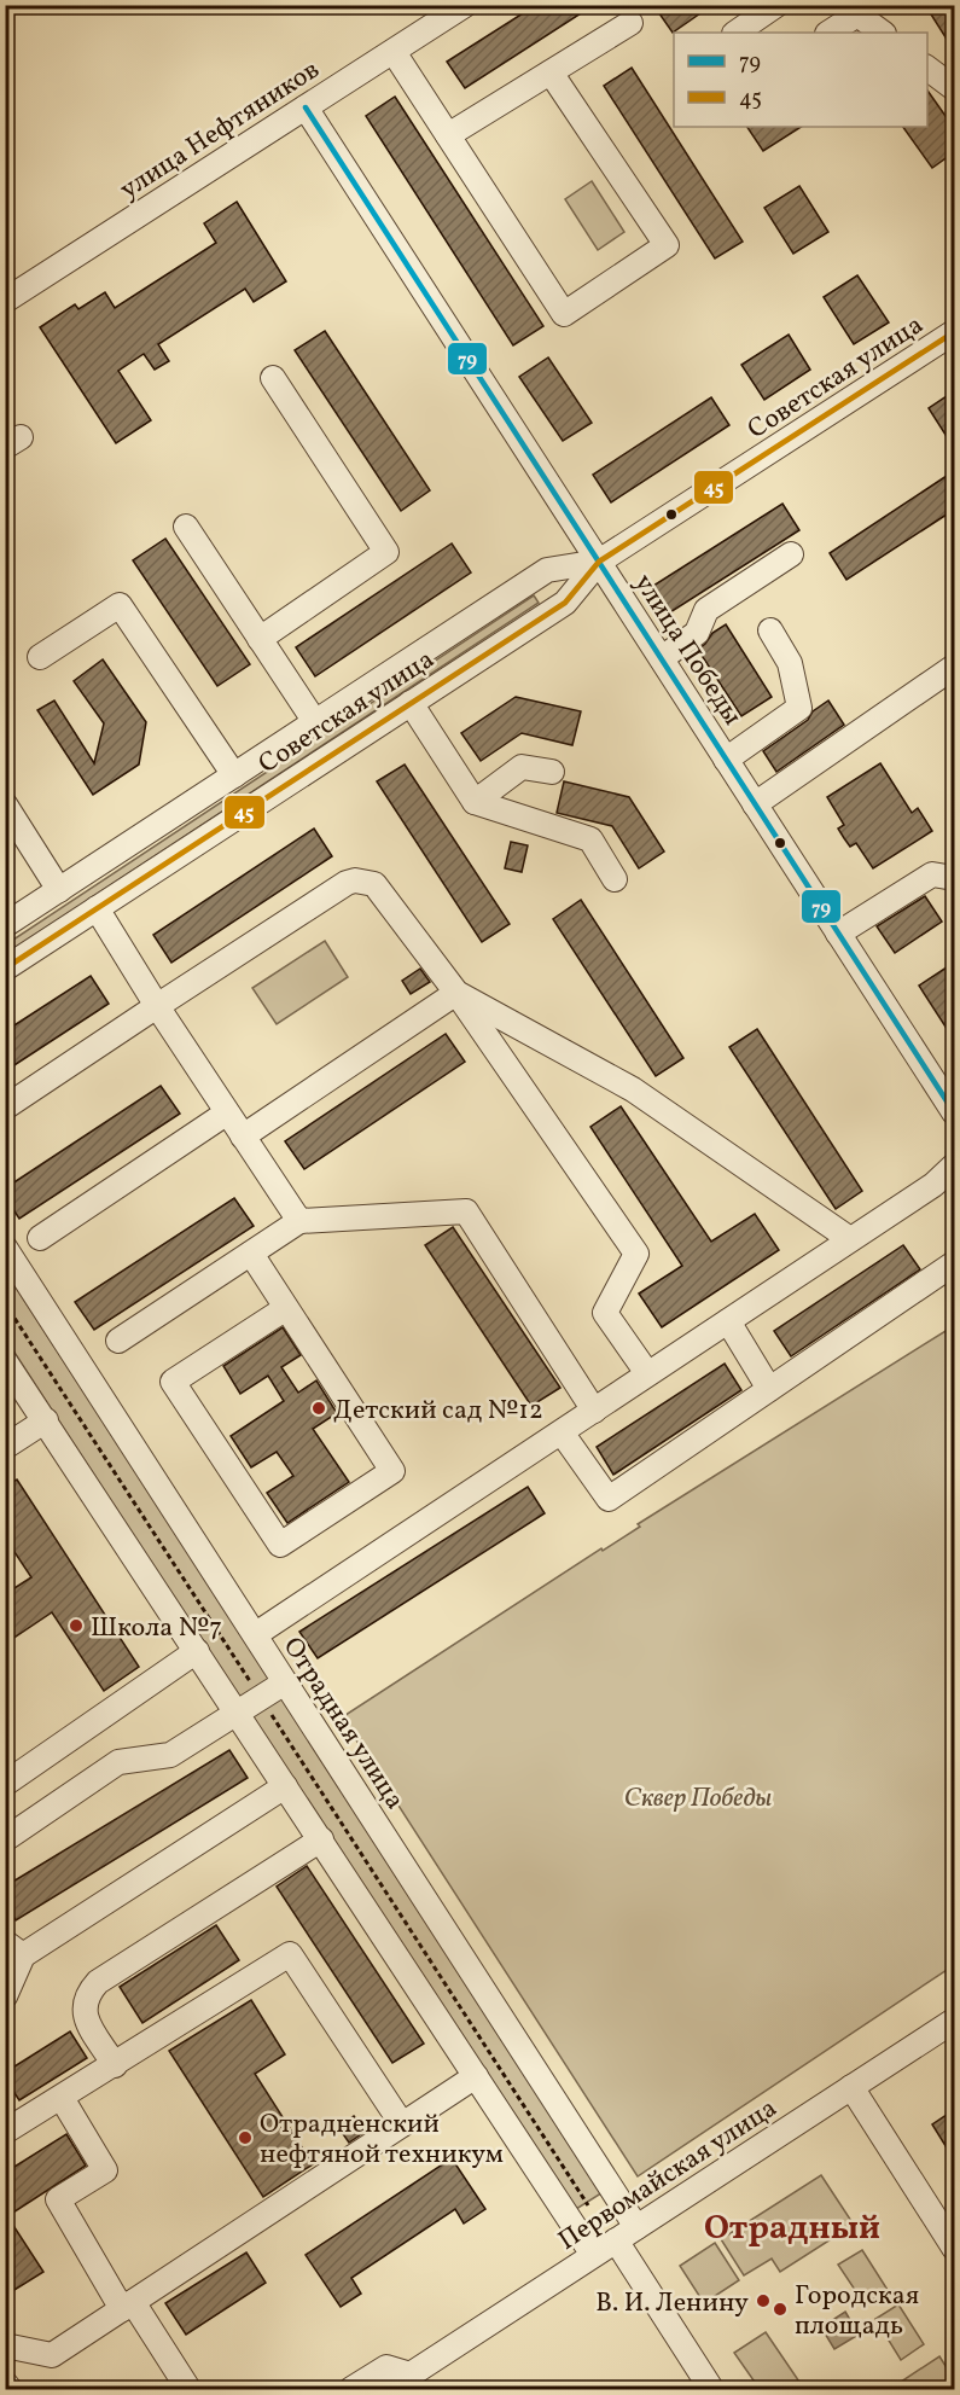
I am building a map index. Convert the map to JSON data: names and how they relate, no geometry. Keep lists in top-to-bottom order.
{
  "streets": {
    "street": [
      "улица Нефтяников",
      "Советская улица",
      "улица Победы",
      "Отрадная улица",
      "Первомайская улица"
    ]
  },
  "crossings": [
    ["улица Нефтяников", "улица Победы"],
    ["Советская улица", "улица Победы"],
    ["Отрадная улица", "Первомайская улица"]
  ],
  "districts": ["Отрадный"],
  "parks": ["Сквер Победы"],
  "places": [
    "Детский сад №12",
    "Школа №7",
    "Отрадненский нефтяной техникум",
    "В. И. Ленину",
    "Городская площадь"
  ],
  "lines": ["transit line 79", "transit line 45"],
  "legend": ["79", "45"]
}
